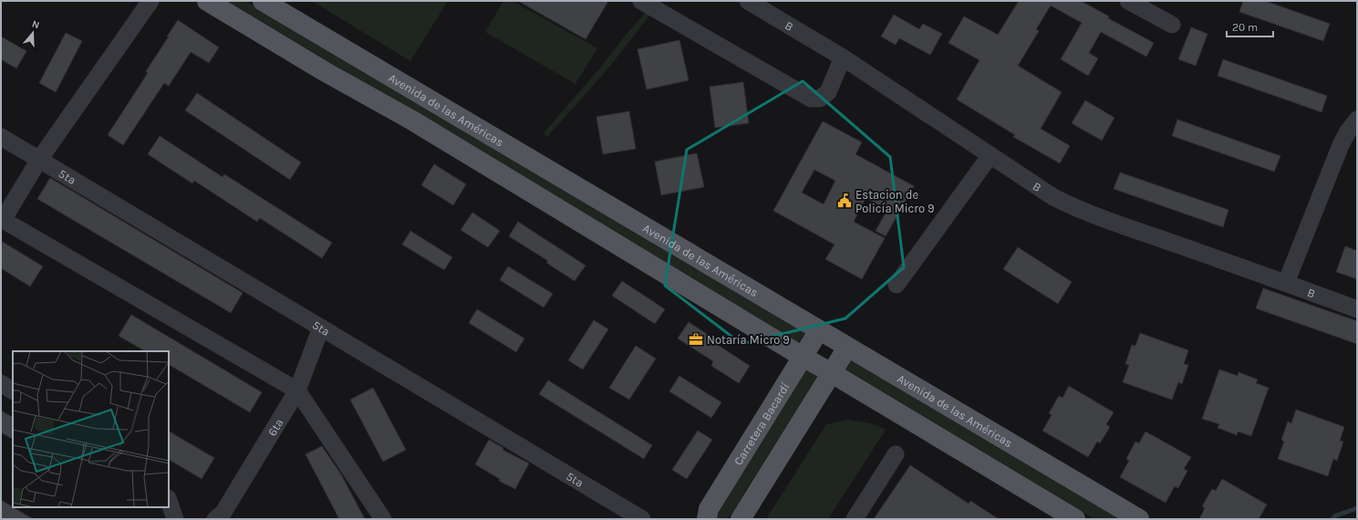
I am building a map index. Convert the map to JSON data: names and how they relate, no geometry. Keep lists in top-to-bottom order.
{
  "streets": {
    "main road": ["Avenida de las Américas", "Carretera Bacardí"],
    "street": ["B", "5ta", "6ta"]
  },
  "crossings": [
    ["Avenida de las Américas", "Carretera Bacardí"],
    ["5ta", "6ta"]
  ],
  "places": {
    "public building": ["Estacion de Policía Micro 9"],
    "office": ["Notaría Micro 9"]
  },
  "scale_bar": "20 m",
  "north": "top"
}
